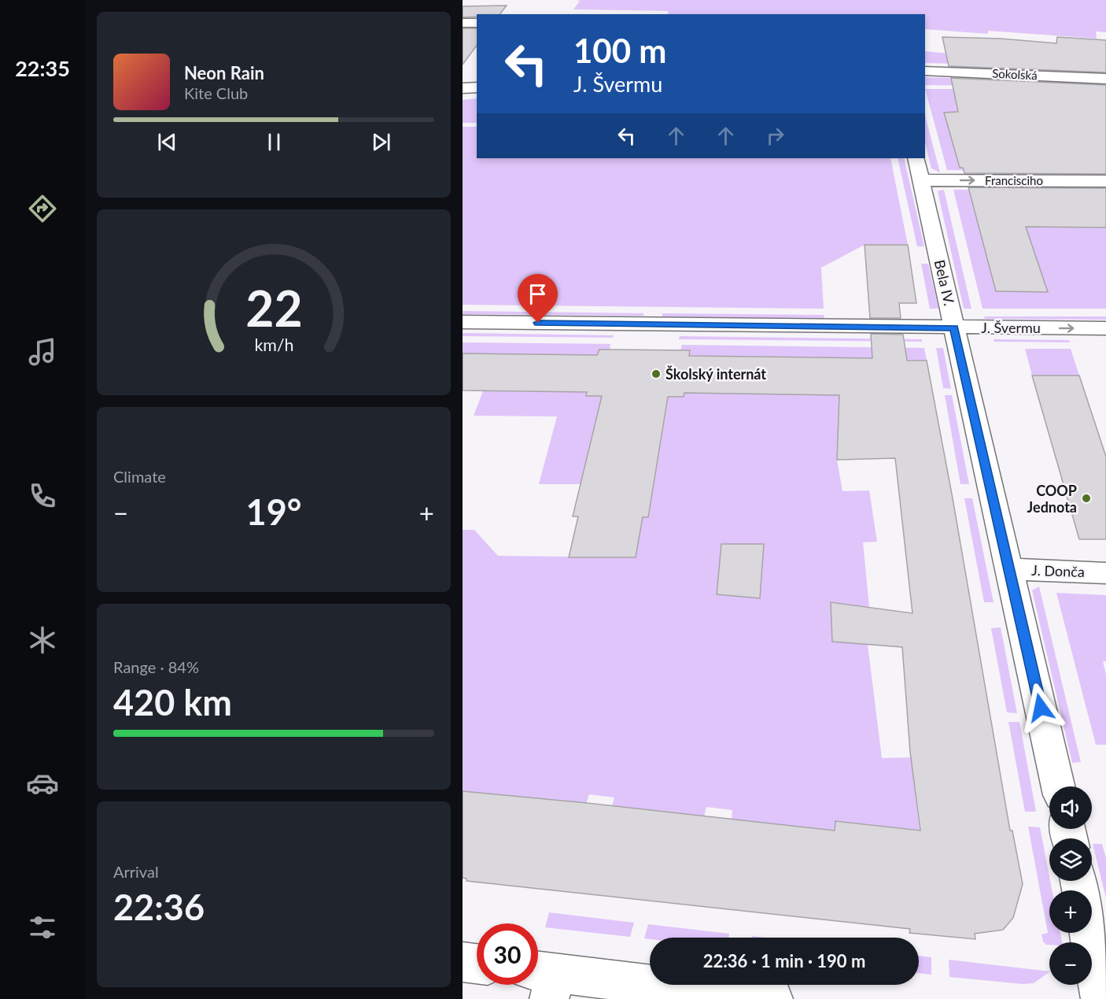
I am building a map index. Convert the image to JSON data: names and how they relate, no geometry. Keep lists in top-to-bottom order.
{
  "streets": {
    "street": [
      "Sokolská",
      "Francisciho",
      "Bela IV.",
      "J. Švermu",
      "J. Donča"
    ]
  },
  "crossings": [
    ["Francisciho", "Bela IV."],
    ["Bela IV.", "J. Švermu"],
    ["Bela IV.", "J. Donča"]
  ],
  "one_way": ["Francisciho"],
  "places": ["Školský internát", "COOP Jednota"],
  "page": {
    "tabs": "22:35",
    "turn": ["100 m", "J. Švermu"],
    "song": ["Neon Rain", "Kite Club"],
    "tile": [
      "Climate",
      ["Range · 84%", "420 km"],
      ["Arrival", "22:36"]
    ],
    "heat": ["−", "19°", "+"],
    "map_buttons": ["+", "−"],
    "limit": "30",
    "trip": "22:36 · 1 min · 190 m",
    "gauge": ["22", "km/h"]
  }
}
